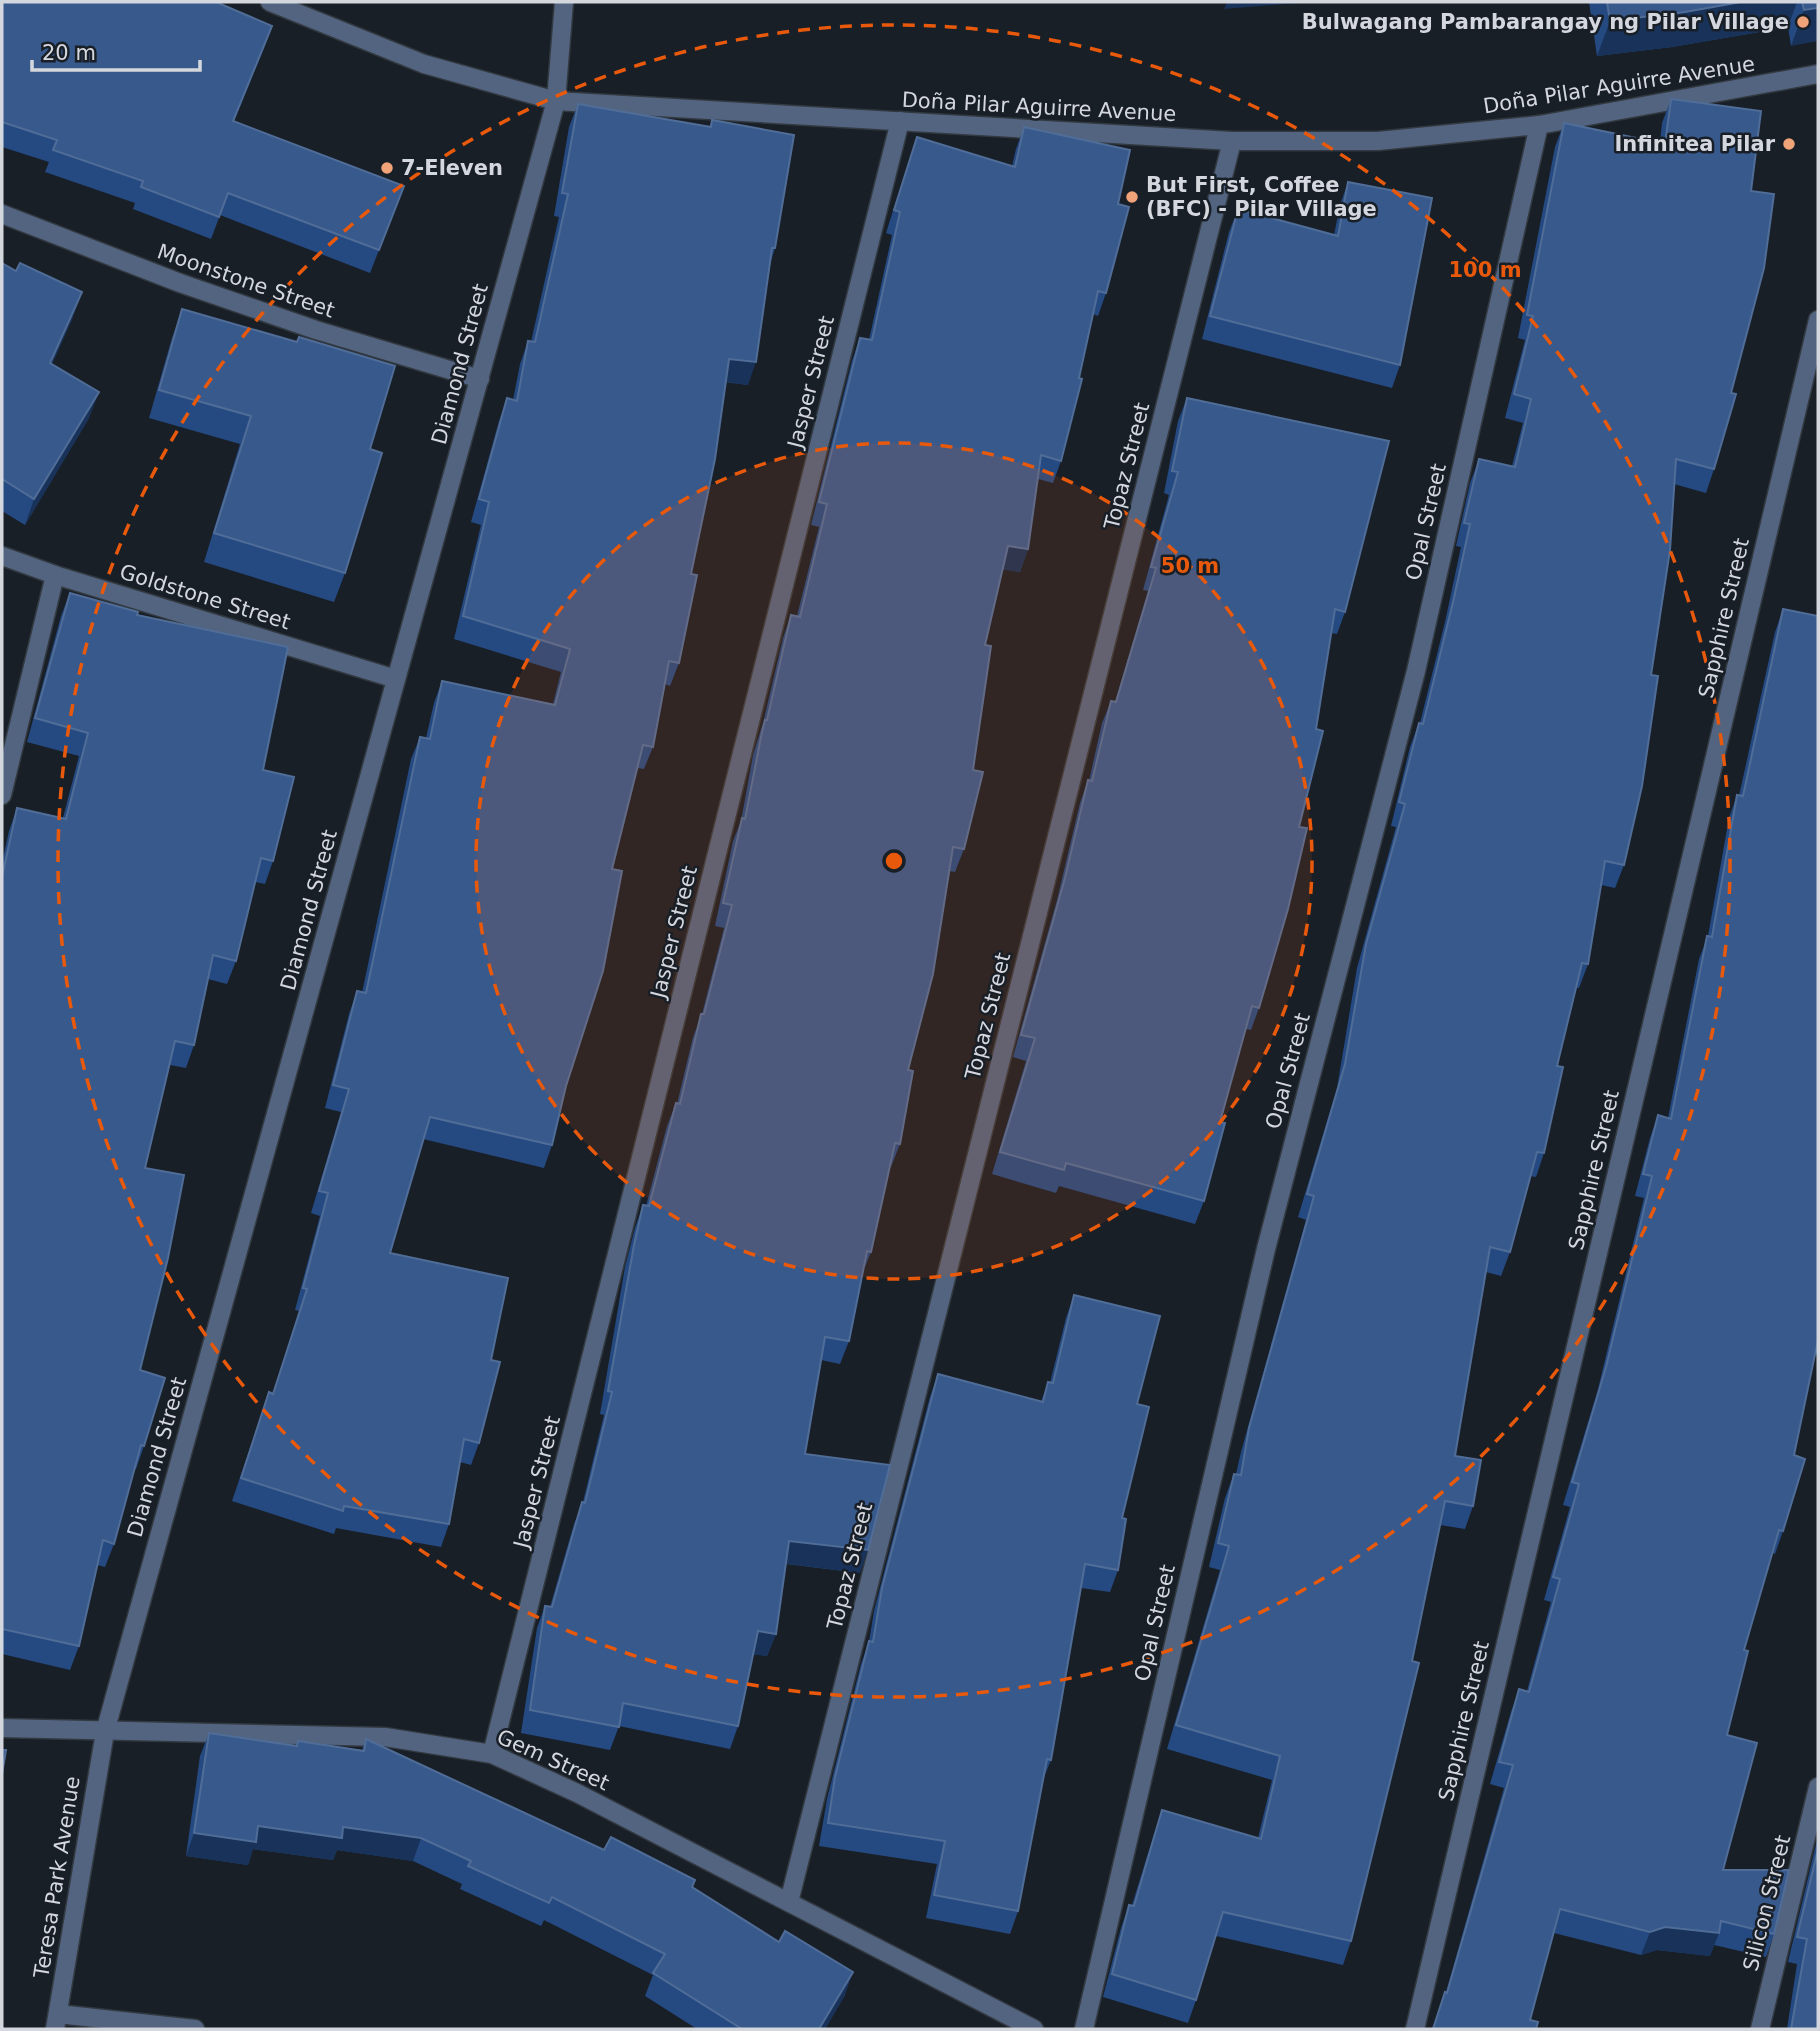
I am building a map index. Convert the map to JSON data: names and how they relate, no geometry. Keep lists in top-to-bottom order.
{
  "streets": {
    "street": [
      "Doña Pilar Aguirre Avenue",
      "Moonstone Street",
      "Diamond Street",
      "Jasper Street",
      "Topaz Street",
      "Opal Street",
      "Goldstone Street",
      "Sapphire Street",
      "Gem Street",
      "Teresa Park Avenue",
      "Silicon Street"
    ]
  },
  "crossings": [
    ["Doña Pilar Aguirre Avenue", "Diamond Street"],
    ["Doña Pilar Aguirre Avenue", "Jasper Street"],
    ["Doña Pilar Aguirre Avenue", "Topaz Street"],
    ["Doña Pilar Aguirre Avenue", "Opal Street"],
    ["Moonstone Street", "Diamond Street"],
    ["Diamond Street", "Goldstone Street"],
    ["Diamond Street", "Gem Street"],
    ["Diamond Street", "Teresa Park Avenue"],
    ["Jasper Street", "Gem Street"],
    ["Topaz Street", "Gem Street"],
    ["Gem Street", "Teresa Park Avenue"]
  ],
  "places": [
    "Bulwagang Pambarangay ng Pilar Village",
    "Infinitea Pilar",
    "7-Eleven",
    "But First, Coffee (BFC) - Pilar Village"
  ],
  "scale_bar": "20 m",
  "rings": ["100 m", "50 m"]
}
